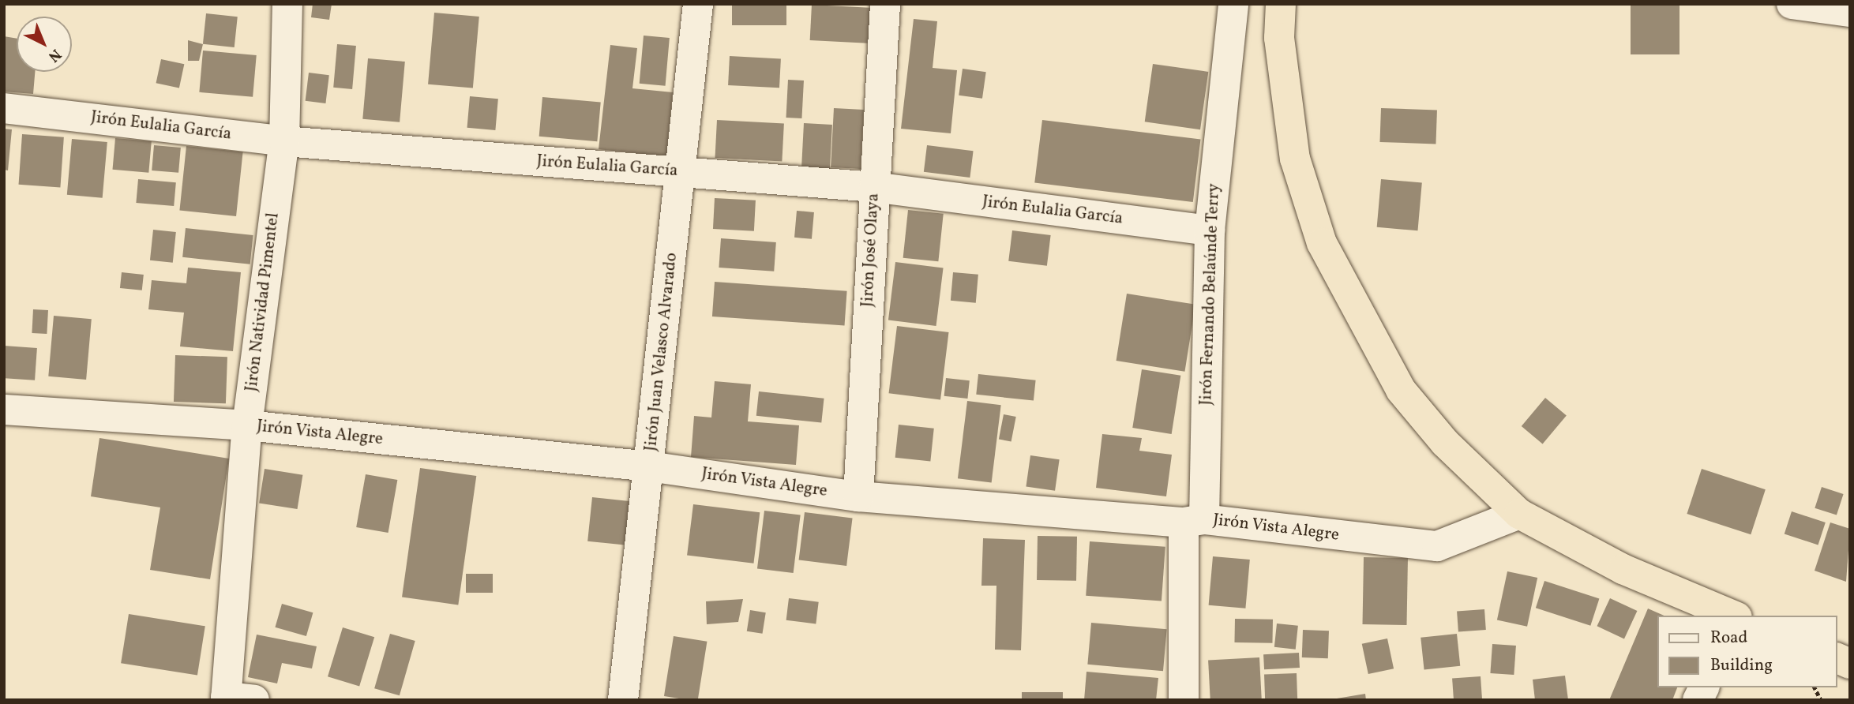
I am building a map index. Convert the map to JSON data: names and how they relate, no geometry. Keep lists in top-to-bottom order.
{
  "streets": {
    "street": [
      "Jirón Eulalia García",
      "Jirón José Olaya",
      "Jirón Fernando Belaúnde Terry",
      "Jirón Natividad Pimentel",
      "Jirón Juan Velasco Alvarado",
      "Jirón Vista Alegre"
    ]
  },
  "crossings": [
    ["Jirón Eulalia García", "Jirón José Olaya"],
    ["Jirón Eulalia García", "Jirón Fernando Belaúnde Terry"],
    ["Jirón Eulalia García", "Jirón Natividad Pimentel"],
    ["Jirón Eulalia García", "Jirón Juan Velasco Alvarado"],
    ["Jirón José Olaya", "Jirón Vista Alegre"],
    ["Jirón Fernando Belaúnde Terry", "Jirón Vista Alegre"],
    ["Jirón Natividad Pimentel", "Jirón Vista Alegre"],
    ["Jirón Juan Velasco Alvarado", "Jirón Vista Alegre"]
  ],
  "legend": ["Road", "Building"],
  "north": "bottom right"
}
